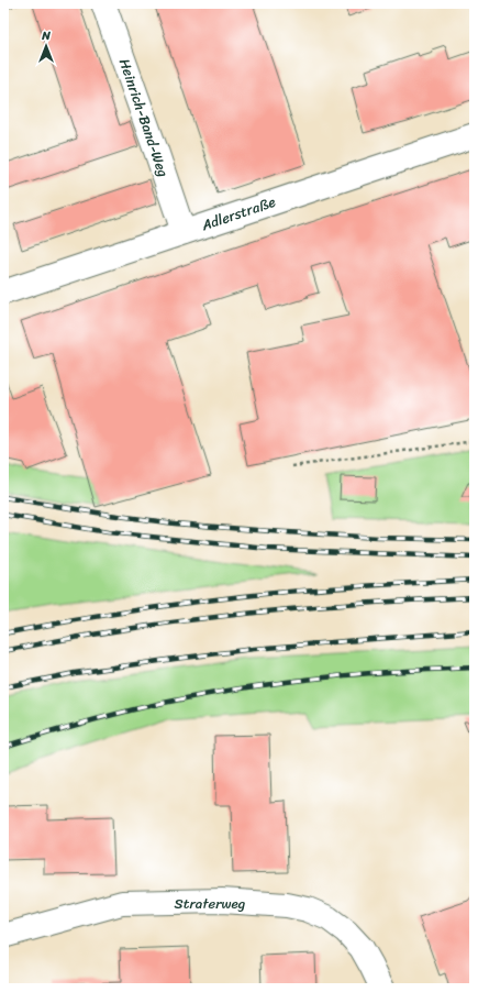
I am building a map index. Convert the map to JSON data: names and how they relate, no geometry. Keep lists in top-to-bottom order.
{
  "streets": {
    "street": ["Heinrich-Band-Weg", "Adlerstraße", "Straterweg"]
  },
  "crossings": [
    ["Heinrich-Band-Weg", "Adlerstraße"]
  ],
  "north": "top"
}
